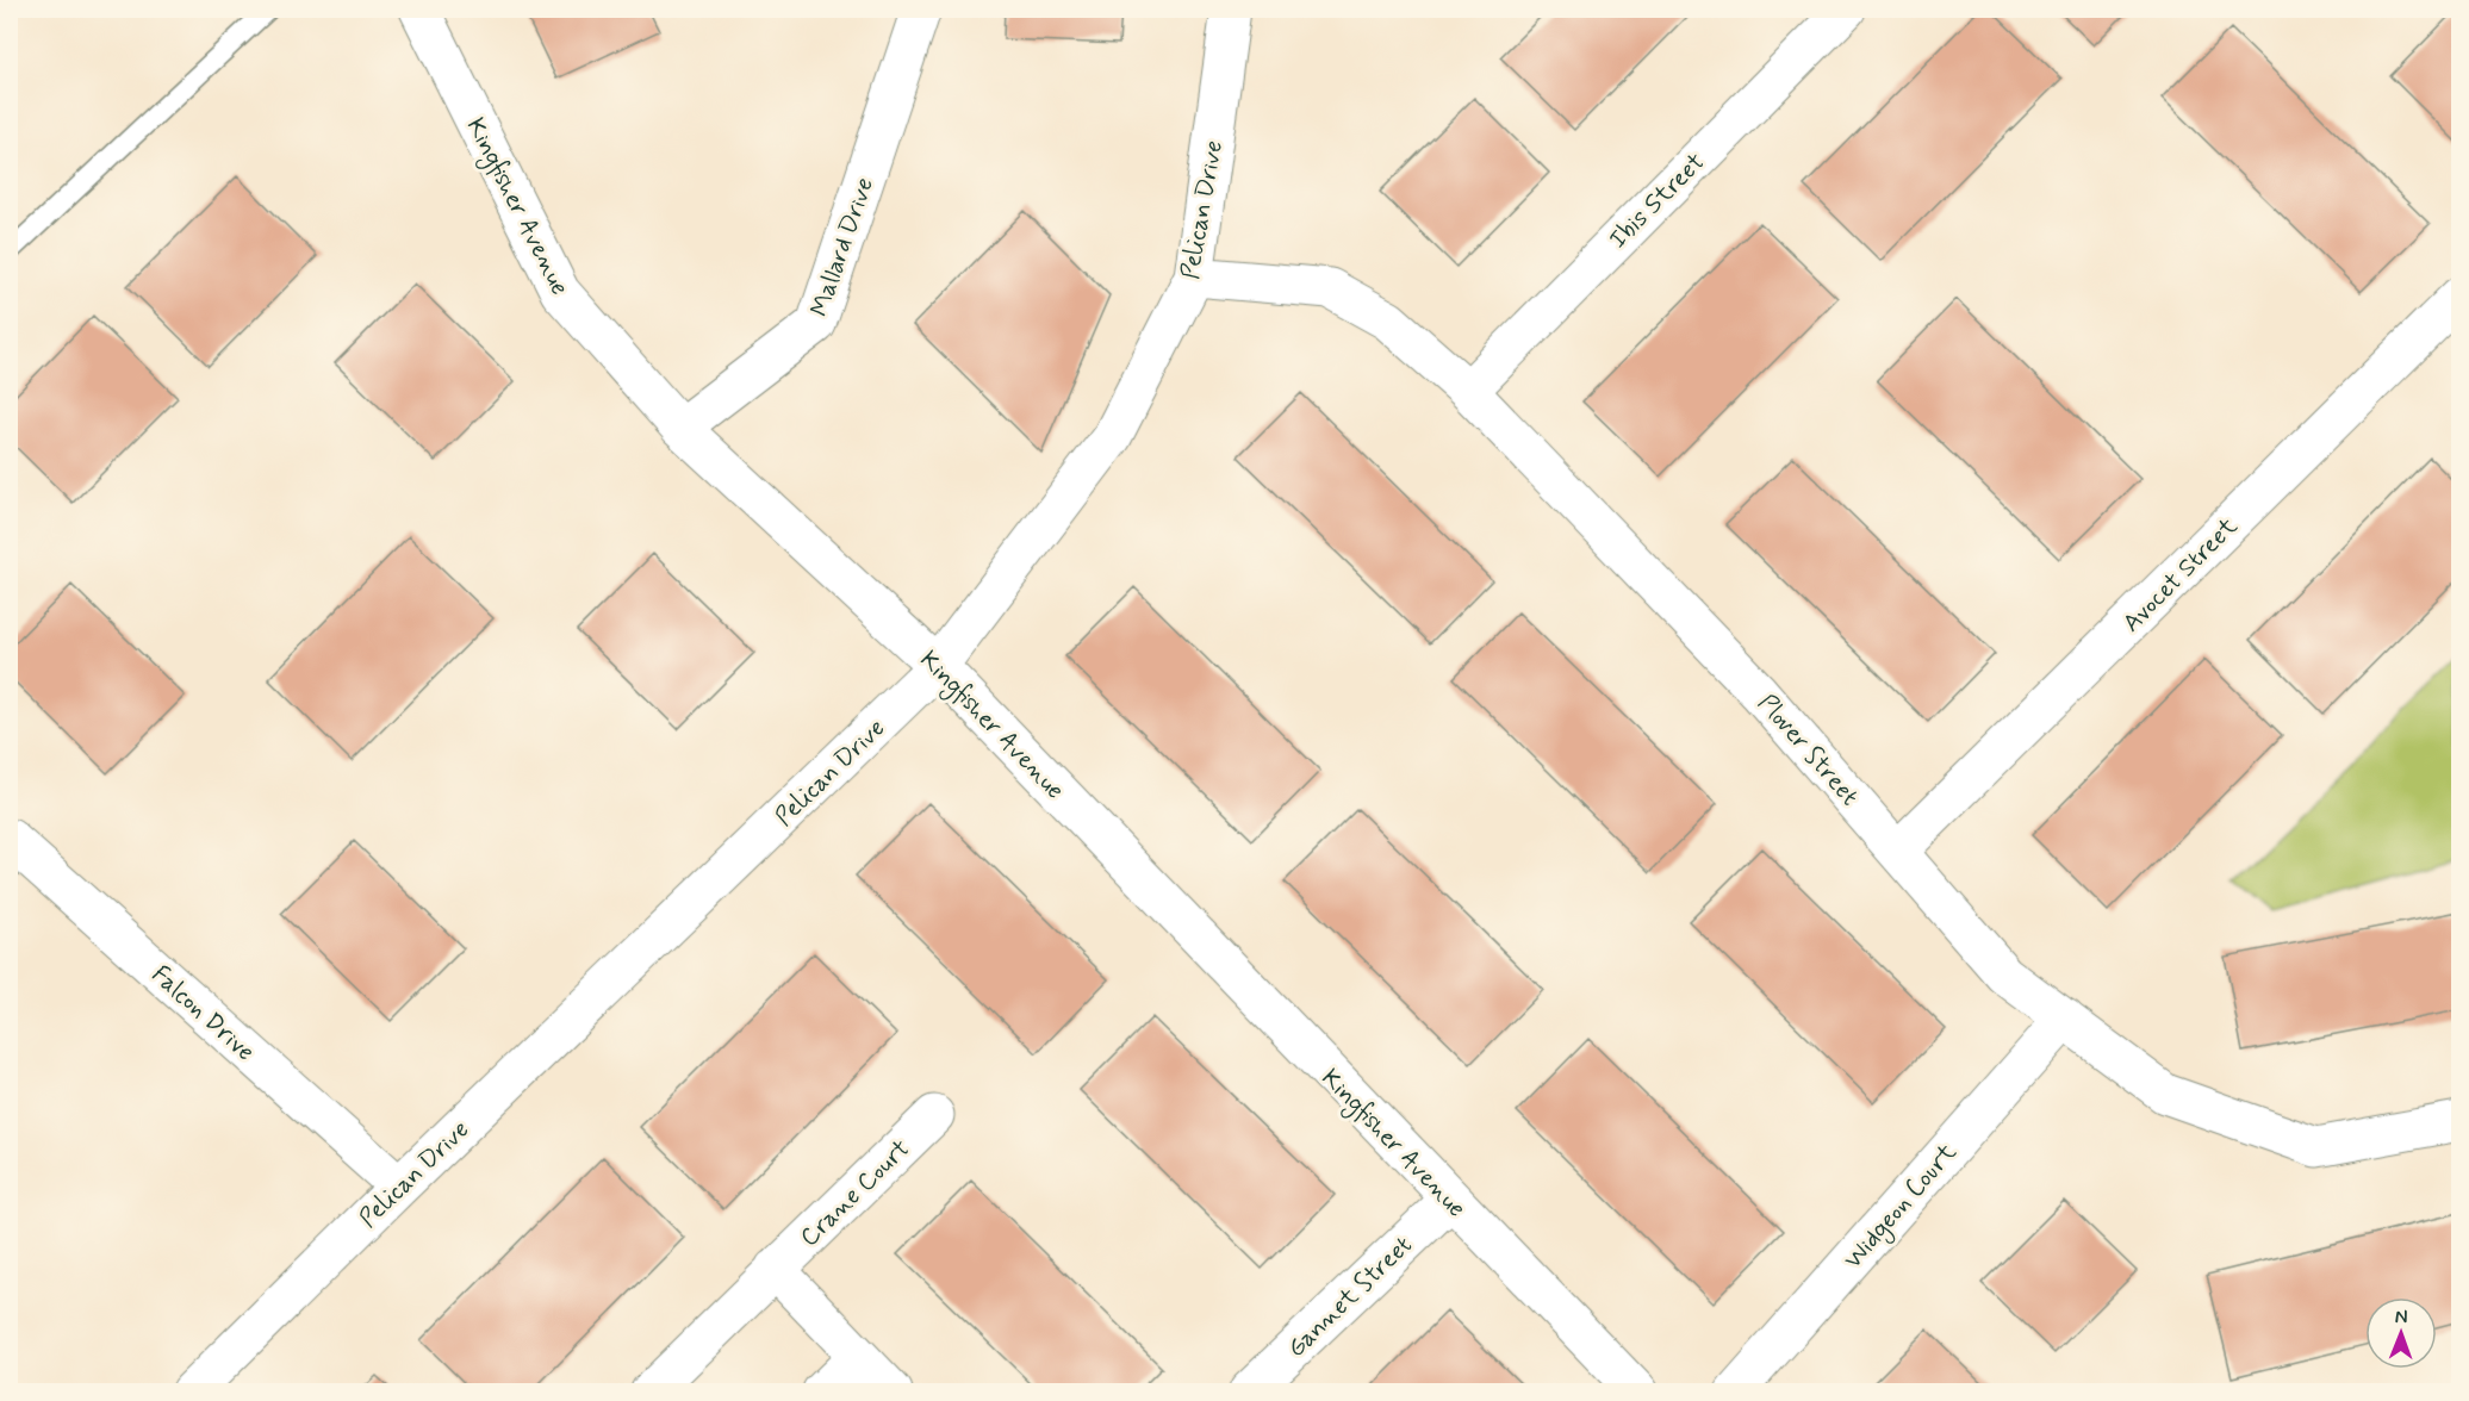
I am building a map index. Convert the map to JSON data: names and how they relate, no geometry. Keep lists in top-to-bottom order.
{
  "streets": {
    "street": [
      "Ibis Street",
      "Kingfisher Avenue",
      "Pelican Drive",
      "Mallard Drive",
      "Avocet Street",
      "Plover Street",
      "Falcon Drive",
      "Crane Court",
      "Widgeon Court",
      "Gannet Street"
    ]
  },
  "crossings": [
    ["Ibis Street", "Plover Street"],
    ["Kingfisher Avenue", "Pelican Drive"],
    ["Kingfisher Avenue", "Mallard Drive"],
    ["Kingfisher Avenue", "Gannet Street"],
    ["Pelican Drive", "Plover Street"],
    ["Pelican Drive", "Falcon Drive"],
    ["Avocet Street", "Plover Street"],
    ["Plover Street", "Widgeon Court"]
  ],
  "north": "top"
}
